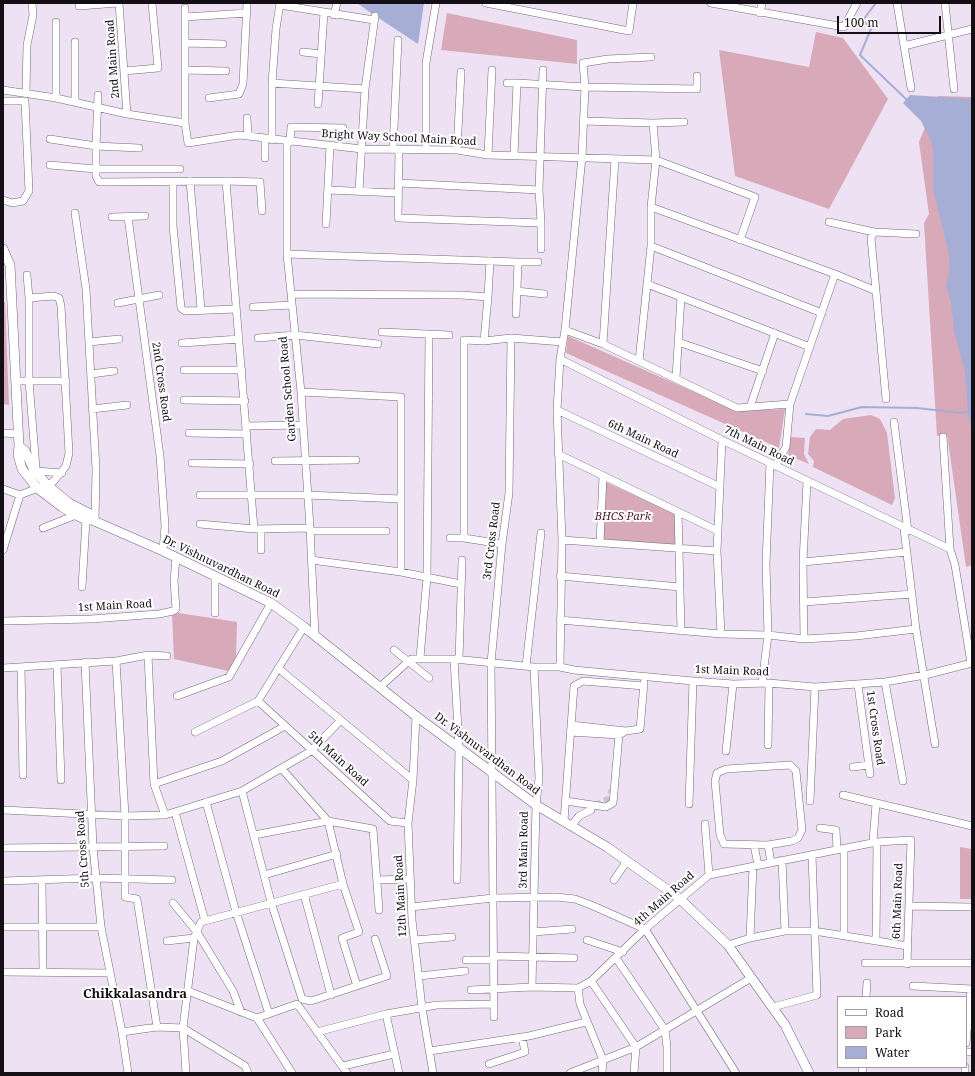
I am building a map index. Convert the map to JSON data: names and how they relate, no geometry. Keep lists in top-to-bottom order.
{
  "streets": {
    "main road": ["Dr. Vishnuvardhan Road"],
    "street": [
      "2nd Main Road",
      "Bright Way School Main Road",
      "2nd Cross Road",
      "Garden School Road",
      "6th Main Road",
      "7th Main Road",
      "3rd Cross Road",
      "1st Main Road",
      "1st Cross Road",
      "5th Main Road",
      "5th Cross Road",
      "3rd Main Road",
      "12th Main Road",
      "4th Main Road"
    ]
  },
  "crossings": [
    ["Bright Way School Main Road", "Garden School Road"],
    ["2nd Cross Road", "Dr. Vishnuvardhan Road"],
    ["Garden School Road", "Dr. Vishnuvardhan Road"],
    ["6th Main Road", "4th Main Road"],
    ["3rd Cross Road", "Dr. Vishnuvardhan Road"],
    ["3rd Cross Road", "1st Main Road"],
    ["Dr. Vishnuvardhan Road", "1st Main Road"],
    ["Dr. Vishnuvardhan Road", "3rd Main Road"],
    ["Dr. Vishnuvardhan Road", "12th Main Road"],
    ["Dr. Vishnuvardhan Road", "4th Main Road"],
    ["1st Main Road", "1st Cross Road"],
    ["1st Main Road", "3rd Main Road"],
    ["5th Main Road", "12th Main Road"],
    ["3rd Main Road", "4th Main Road"]
  ],
  "districts": ["Chikkalasandra"],
  "parks": ["BHCS Park"],
  "legend": ["Road", "Park", "Water"],
  "scale_bar": "100 m"
}
